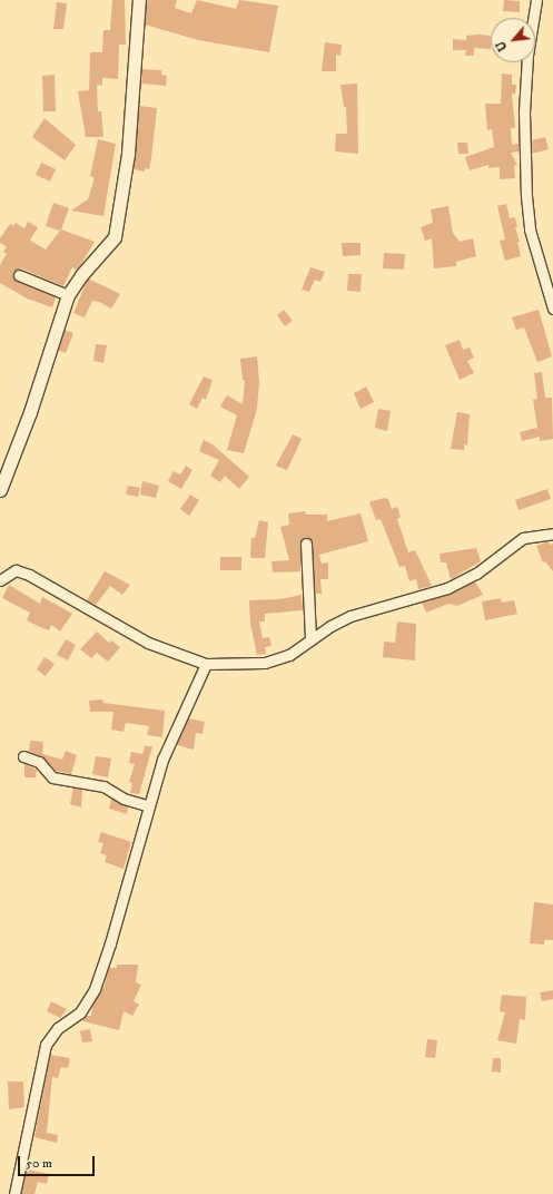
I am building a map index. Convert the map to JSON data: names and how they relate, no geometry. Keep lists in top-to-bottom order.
{
  "scale_bar": "50 m",
  "north": "bottom left"
}
